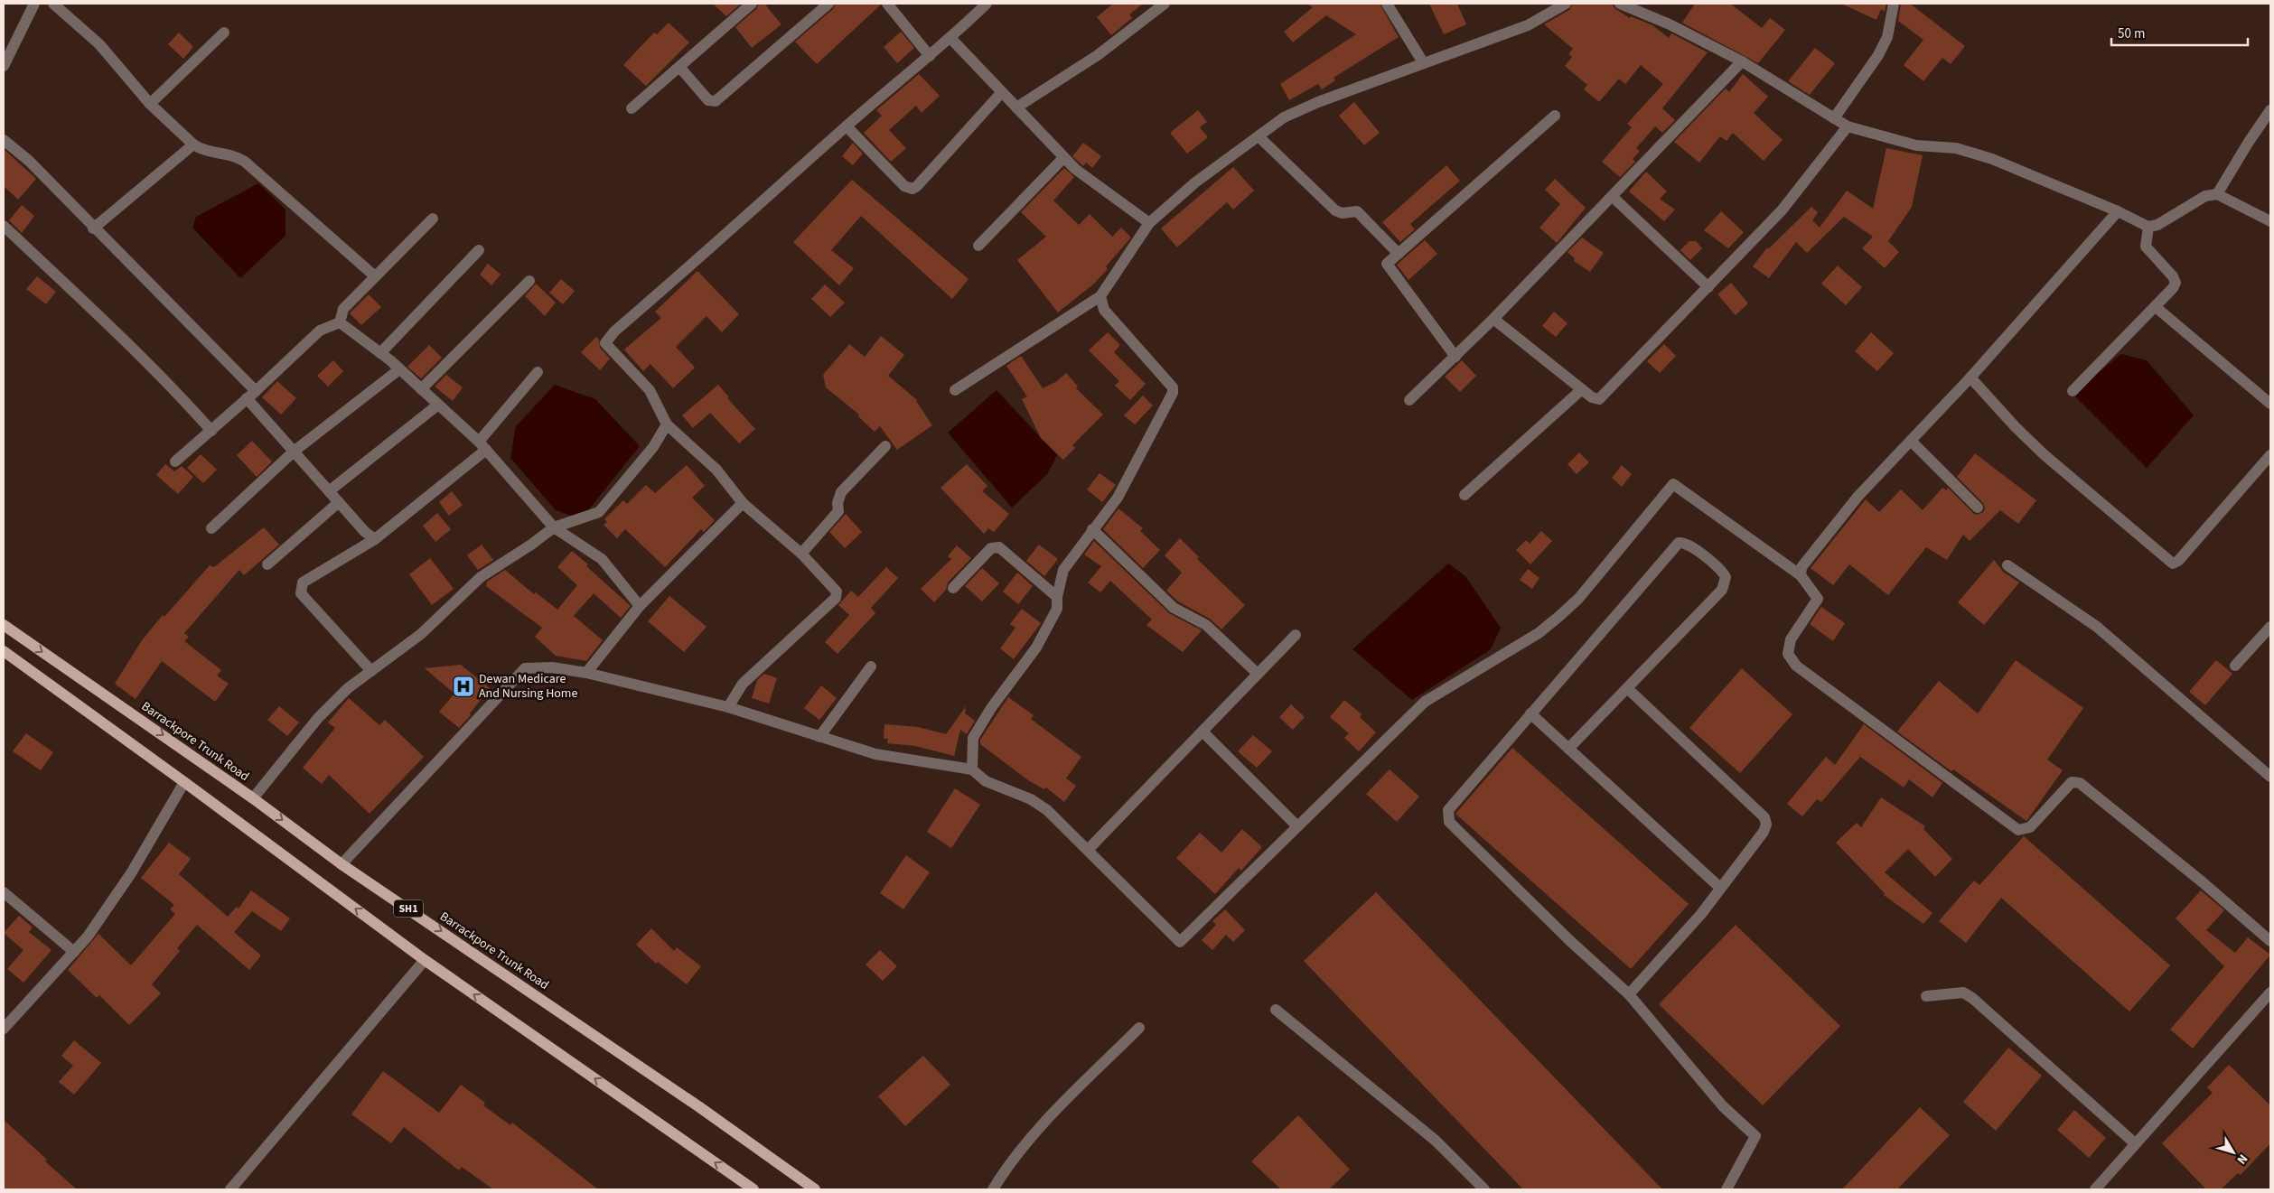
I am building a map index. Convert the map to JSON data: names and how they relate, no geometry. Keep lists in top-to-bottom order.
{
  "streets": {
    "main road": ["Barrackpore Trunk Road", "SH1"]
  },
  "places": {
    "hospital": ["Dewan Medicare And Nursing Home"]
  },
  "scale_bar": "50 m",
  "north": "bottom right"
}
